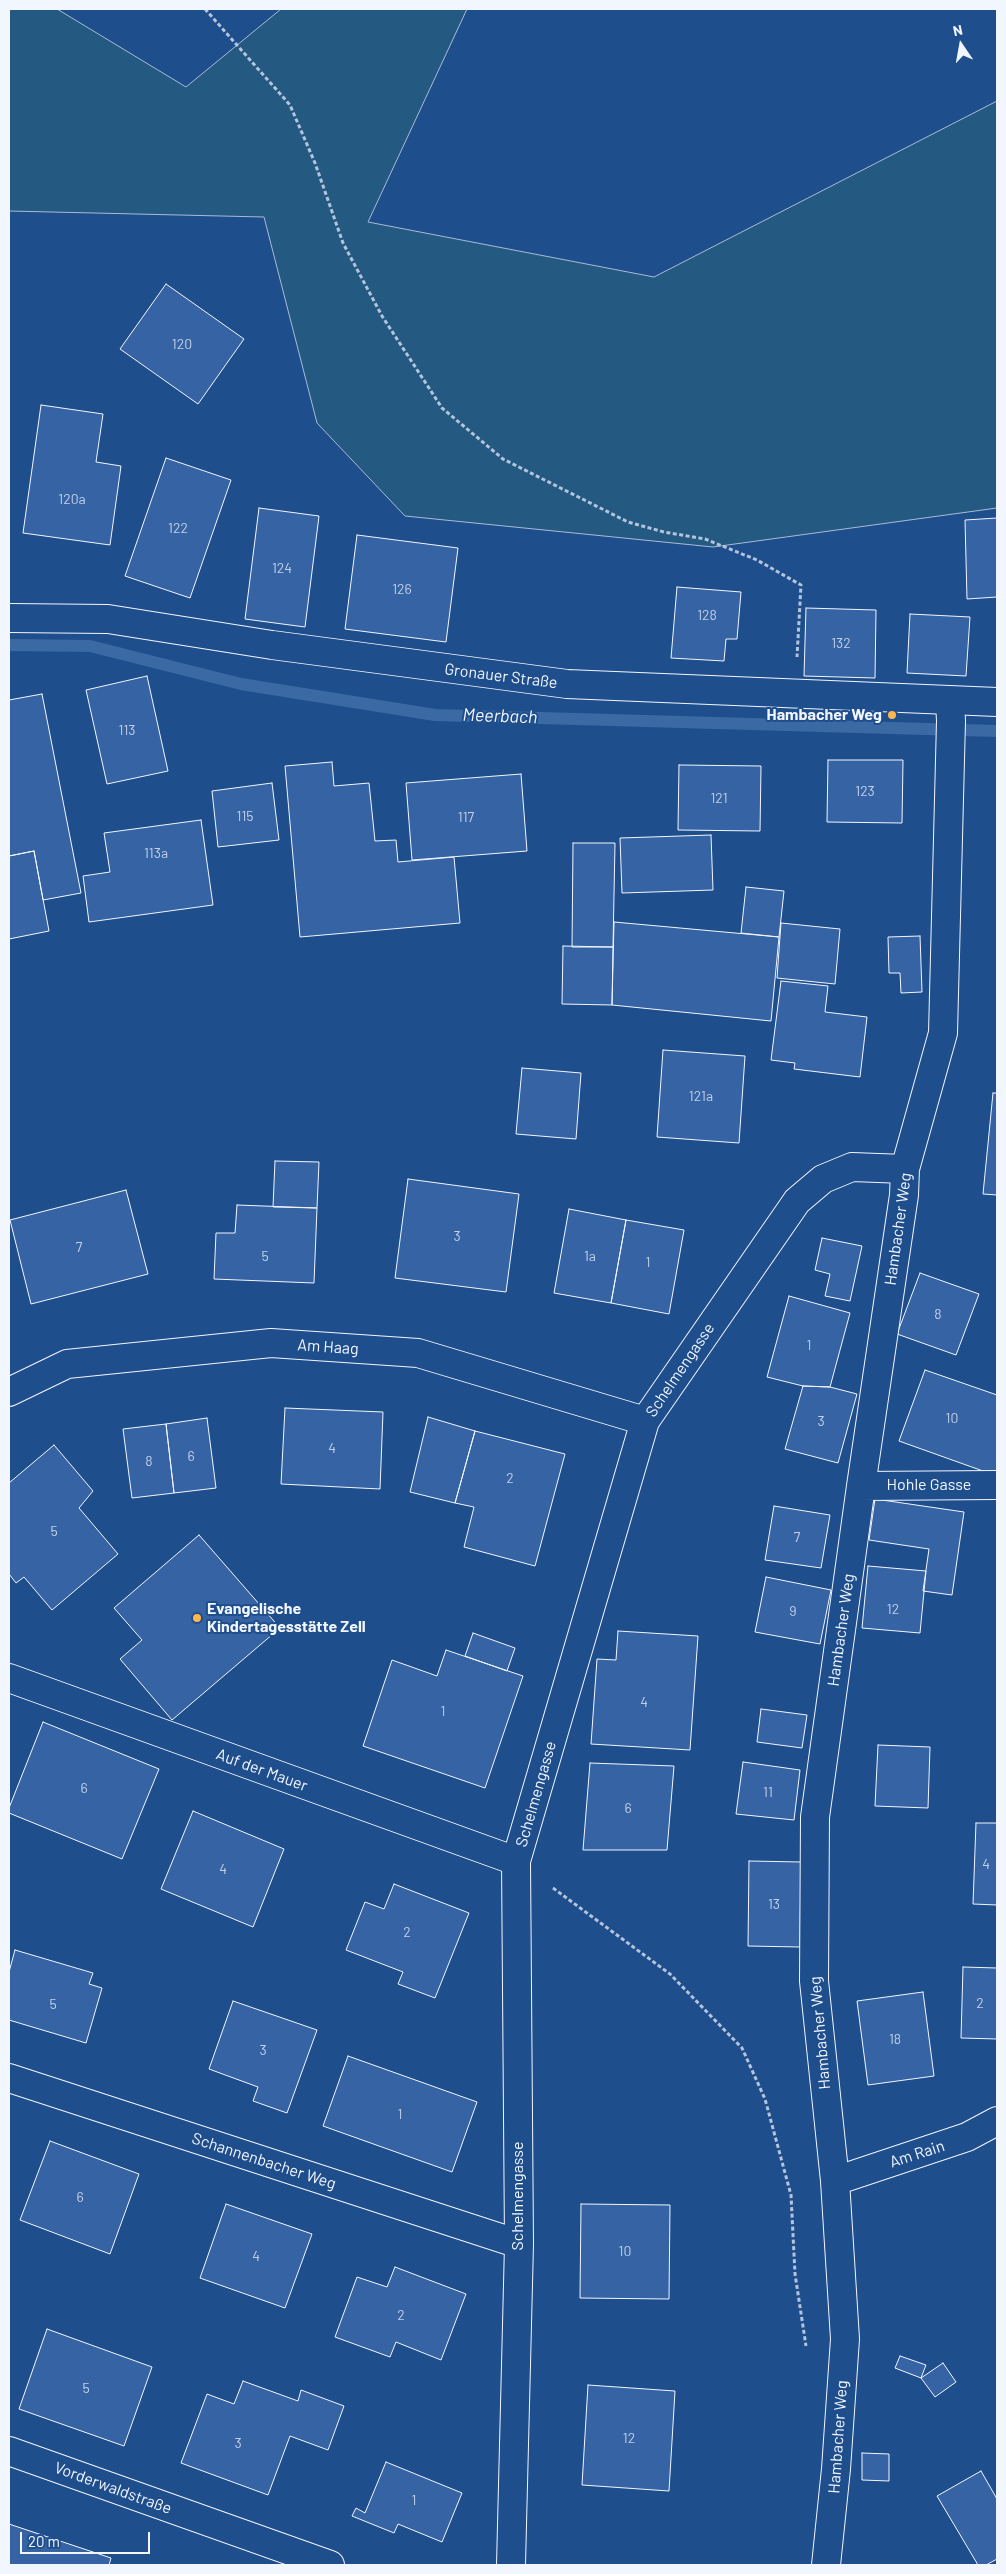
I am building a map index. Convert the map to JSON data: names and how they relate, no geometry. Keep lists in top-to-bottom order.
{
  "streets": {
    "street": [
      "Gronauer Straße",
      "Hambacher Weg",
      "Am Haag",
      "Schelmengasse",
      "Hohle Gasse",
      "Auf der Mauer",
      "Am Rain",
      "Schannenbacher Weg",
      "Vorderwaldstraße"
    ]
  },
  "crossings": [
    ["Gronauer Straße", "Hambacher Weg"],
    ["Hambacher Weg", "Schelmengasse"],
    ["Hambacher Weg", "Hohle Gasse"],
    ["Hambacher Weg", "Am Rain"],
    ["Am Haag", "Schelmengasse"],
    ["Schelmengasse", "Auf der Mauer"],
    ["Schelmengasse", "Schannenbacher Weg"]
  ],
  "water": ["Meerbach"],
  "places": ["Hambacher Weg", "Evangelische Kindertagesstätte Zell"],
  "house_numbers": [
    "120",
    "120a",
    "122",
    "124",
    "126",
    "128",
    "132",
    "113",
    "123",
    "121",
    "115",
    "117",
    "113a",
    "121a",
    "3",
    "7",
    "5",
    "1a",
    "1",
    "8",
    "1",
    "10",
    "3",
    "4",
    "6",
    "8",
    "2",
    "5",
    "7",
    "12",
    "9",
    "4",
    "1",
    "6",
    "11",
    "6",
    "4",
    "4",
    "13",
    "2",
    "2",
    "5",
    "18",
    "3",
    "1",
    "6",
    "10",
    "4",
    "2",
    "5",
    "12",
    "3",
    "1"
  ],
  "scale_bar": "20 m",
  "north": "top"
}
